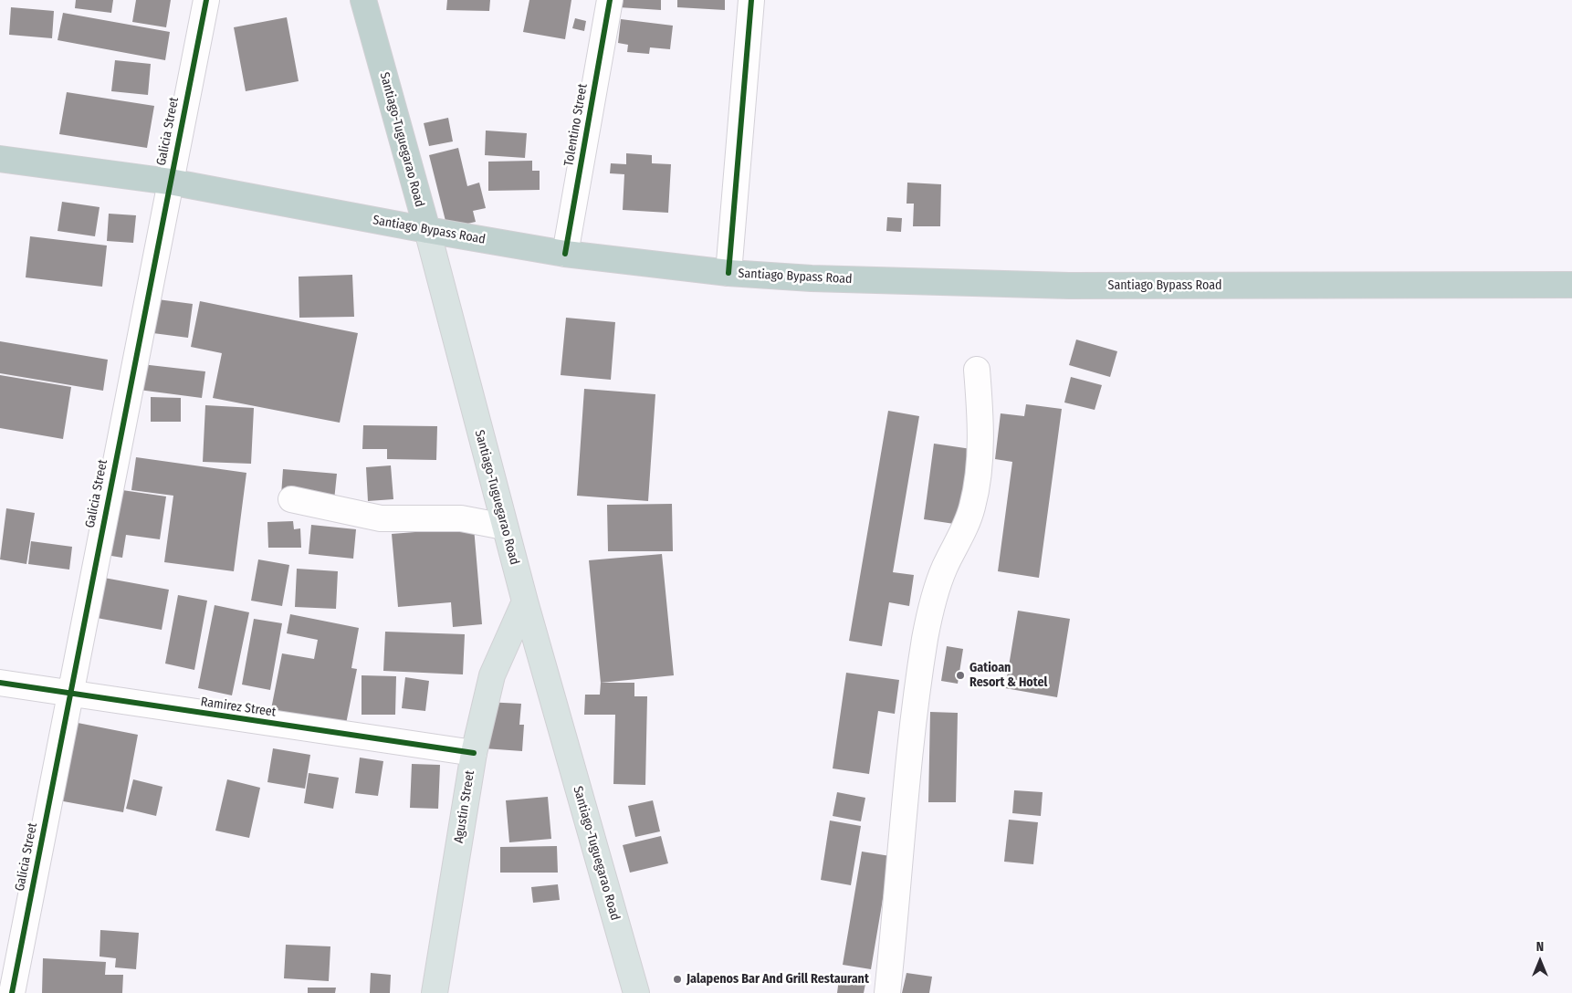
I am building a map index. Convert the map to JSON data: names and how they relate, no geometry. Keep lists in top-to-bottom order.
{
  "streets": {
    "highway": ["Santiago-Tuguegarao Road", "Santiago Bypass Road"],
    "main road": ["Agustin Street"],
    "street": ["Tolentino Street", "Galicia Street", "Ramirez Street"]
  },
  "crossings": [
    ["Tolentino Street", "Santiago Bypass Road"],
    ["Galicia Street", "Santiago Bypass Road"],
    ["Galicia Street", "Ramirez Street"],
    ["Santiago-Tuguegarao Road", "Santiago Bypass Road"],
    ["Santiago-Tuguegarao Road", "Agustin Street"],
    ["Ramirez Street", "Agustin Street"]
  ],
  "places": ["Gatioan Resort & Hotel", "Jalapenos Bar And Grill Restaurant"],
  "north": "top"
}
